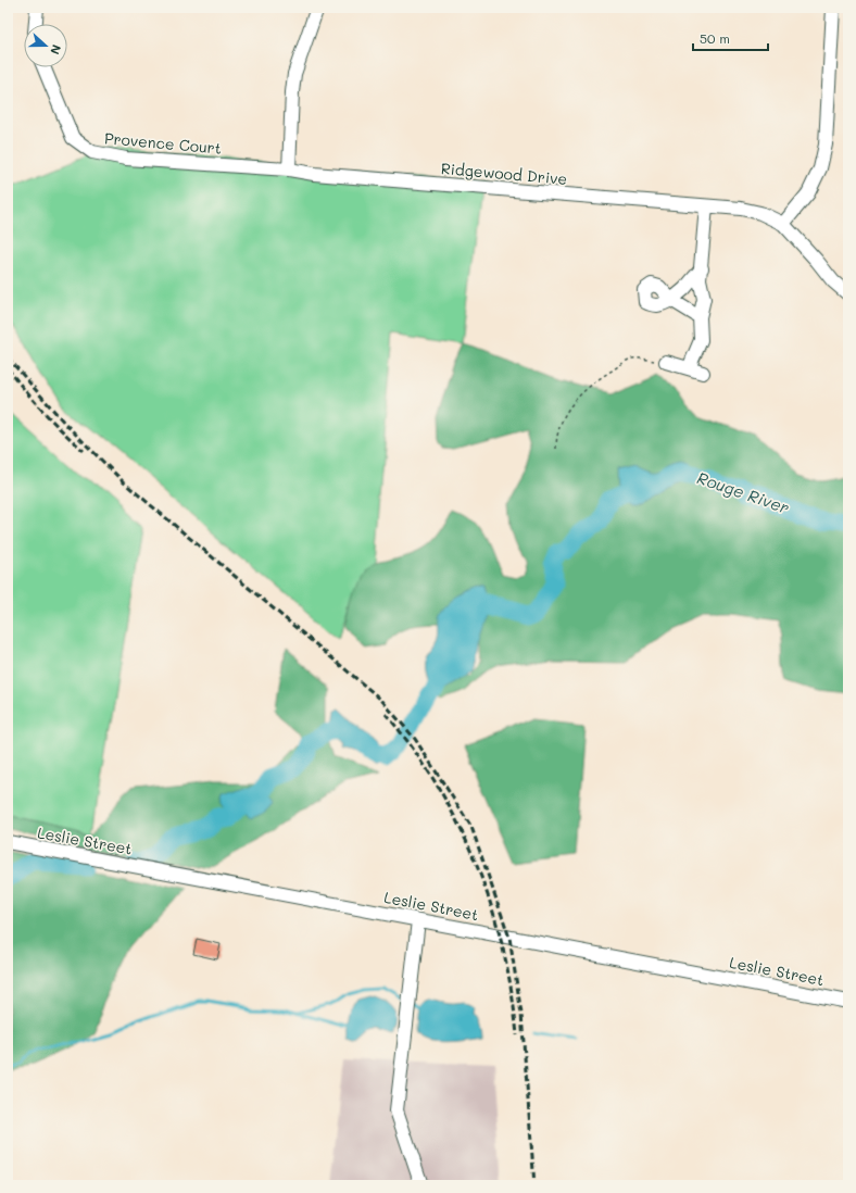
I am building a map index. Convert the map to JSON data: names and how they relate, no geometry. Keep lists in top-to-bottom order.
{
  "streets": {
    "street": ["Provence Court", "Ridgewood Drive", "Leslie Street"]
  },
  "crossings": [
    ["Provence Court", "Ridgewood Drive"]
  ],
  "water": ["Rouge River"],
  "scale_bar": "50 m",
  "north": "right"
}
